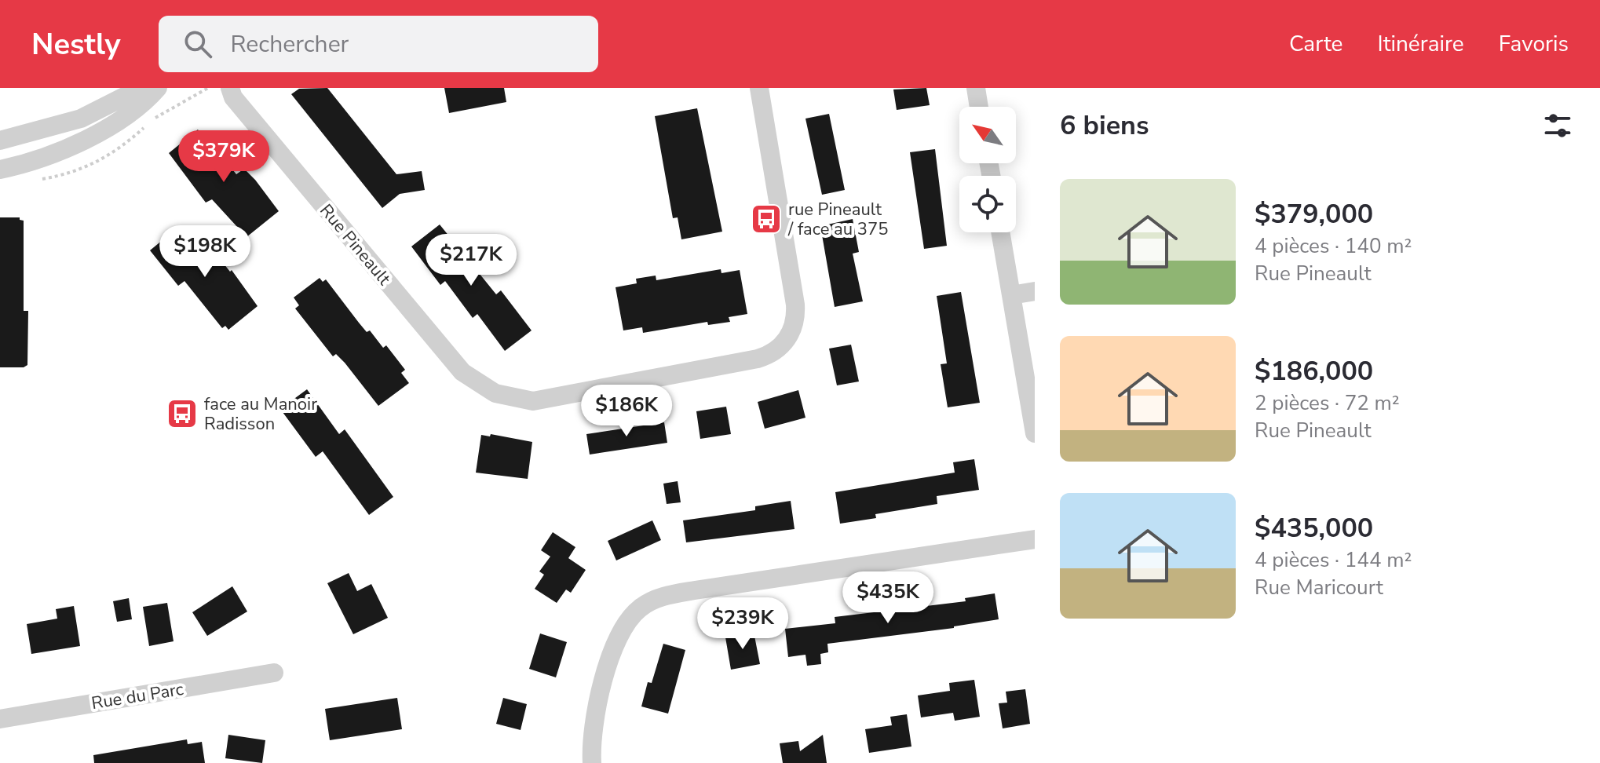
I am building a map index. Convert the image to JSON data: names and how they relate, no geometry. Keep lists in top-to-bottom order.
{
  "streets": {
    "street": ["Rue Pineault", "Rue du Parc"]
  },
  "places": {
    "bus stop": ["rue Pineault / face au 375", "face au Manoir Radisson"]
  },
  "north": "top left",
  "page": {
    "header": "Nestly",
    "search": "Rechercher",
    "nav": ["Carte", "Itinéraire", "Favoris"],
    "heading": "6 biens",
    "price": [
      "$379K",
      "$198K",
      "$217K",
      "$186K",
      "$435K",
      "$239K"
    ],
    "list": [
      {
        "name": "$379,000",
        "note": "4 pièces · 140 m² · Rue Pineault"
      },
      {
        "name": "$186,000",
        "note": "2 pièces · 72 m² · Rue Pineault"
      },
      {
        "name": "$435,000",
        "note": "4 pièces · 144 m² · Rue Maricourt"
      }
    ]
  }
}
